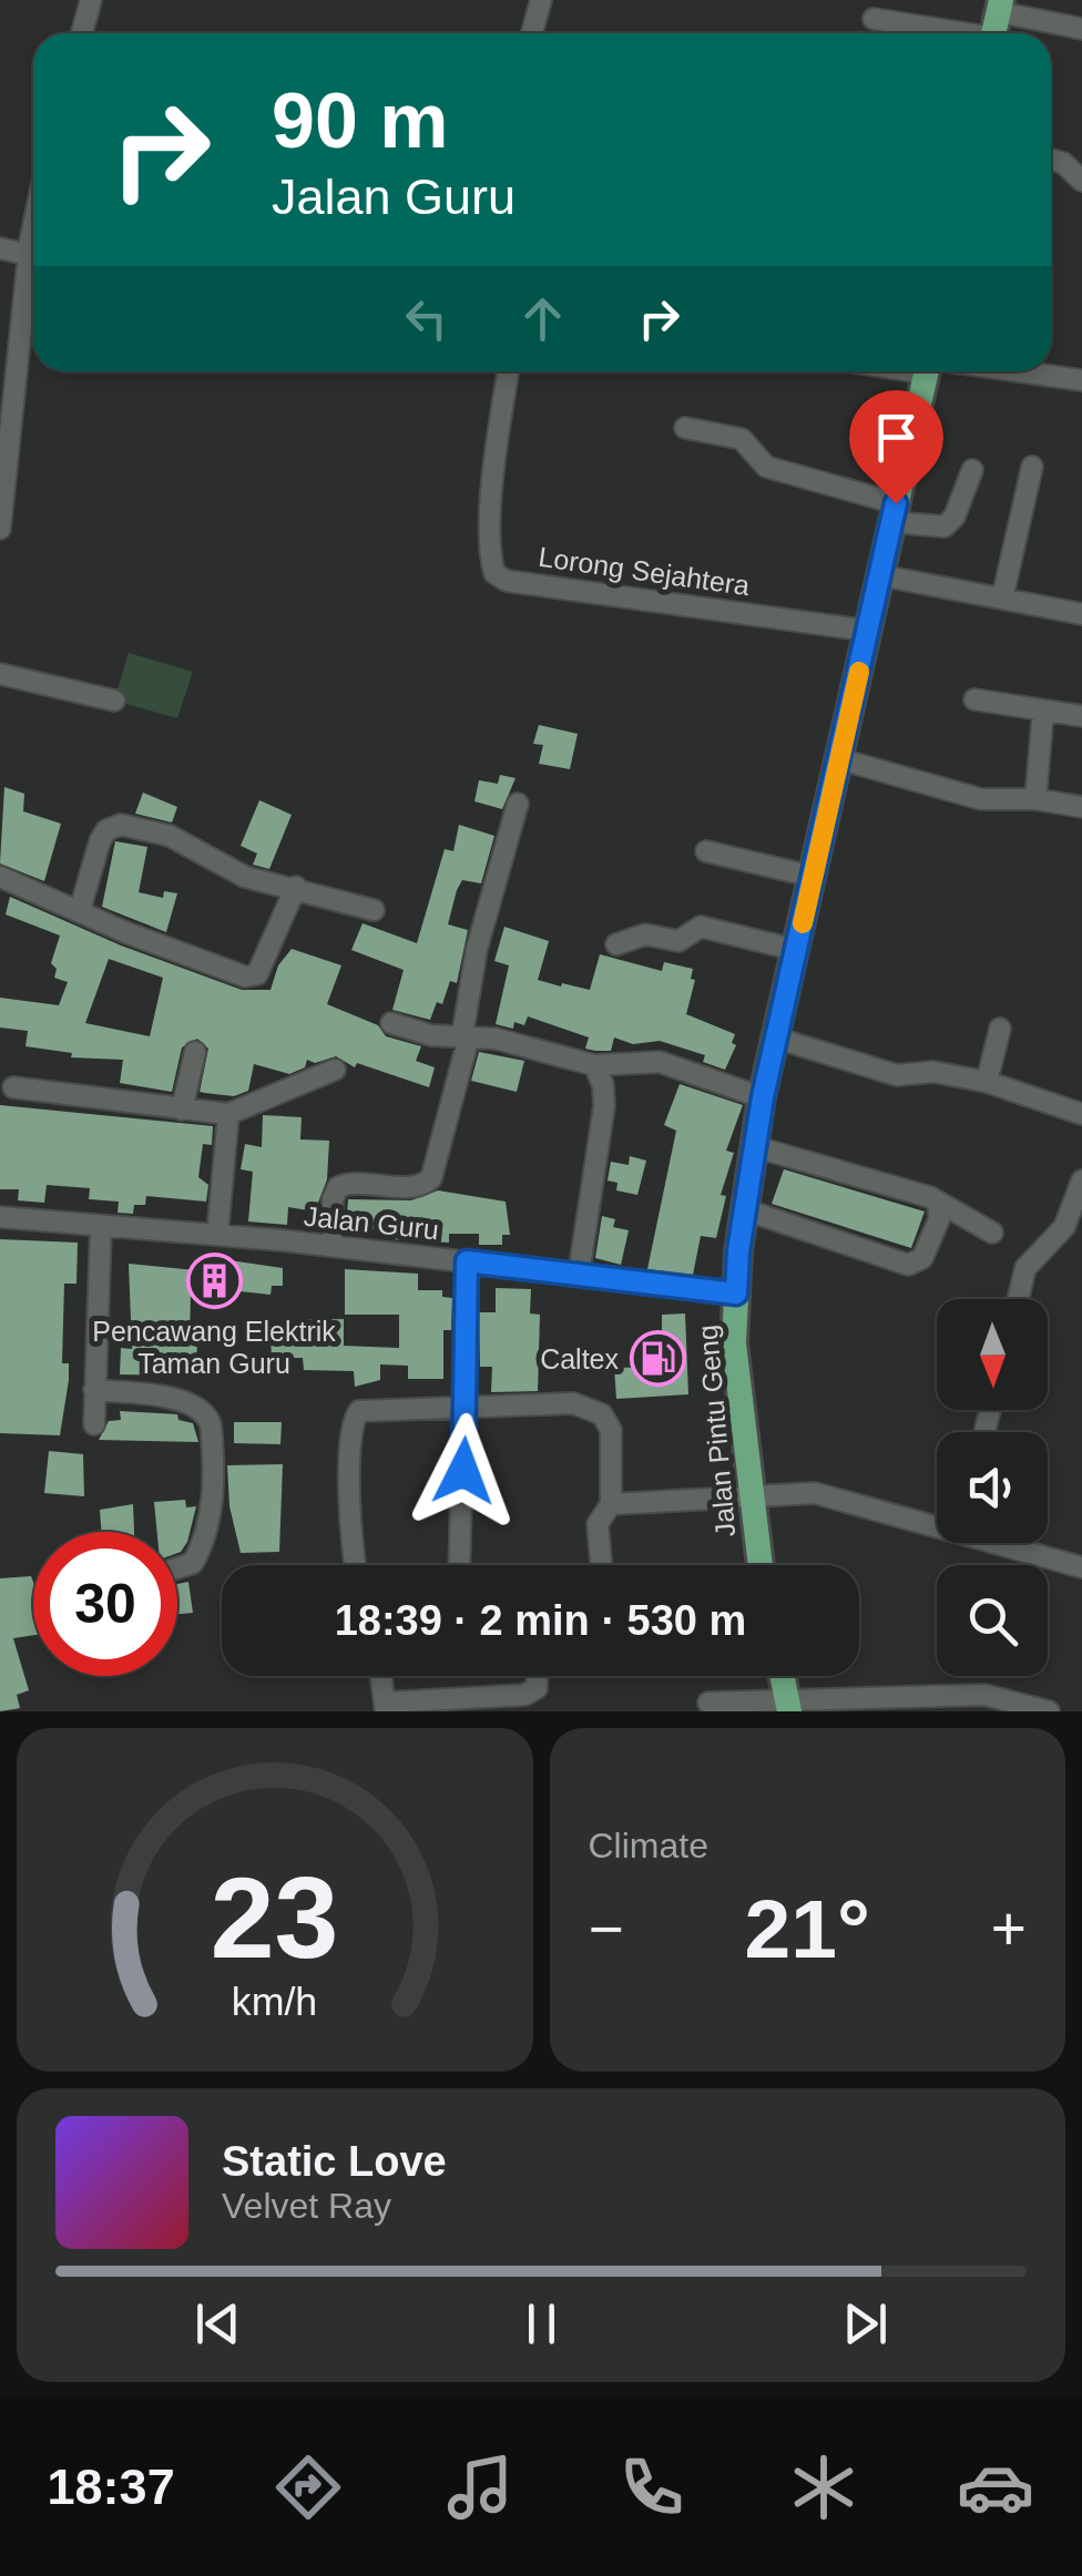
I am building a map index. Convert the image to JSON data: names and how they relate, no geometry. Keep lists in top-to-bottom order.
{
  "streets": {
    "main road": ["Jalan Pintu Geng"],
    "street": ["Lorong Sejahtera", "Jalan Guru"]
  },
  "crossings": [
    ["Lorong Sejahtera", "Jalan Pintu Geng"],
    ["Jalan Guru", "Jalan Pintu Geng"]
  ],
  "places": {
    "building": ["Pencawang Elektrik Taman Guru"],
    "fuel station": ["Caltex"]
  },
  "north": "bottom",
  "page": {
    "turn": ["90 m", "Jalan Guru"],
    "limit": "30",
    "trip": "18:39 · 2 min · 530 m",
    "tile": "Climate",
    "heat": ["−", "21°", "+"],
    "song": ["Static Love", "Velvet Ray"],
    "tabs": "18:37",
    "gauge": ["23", "km/h"]
  }
}
